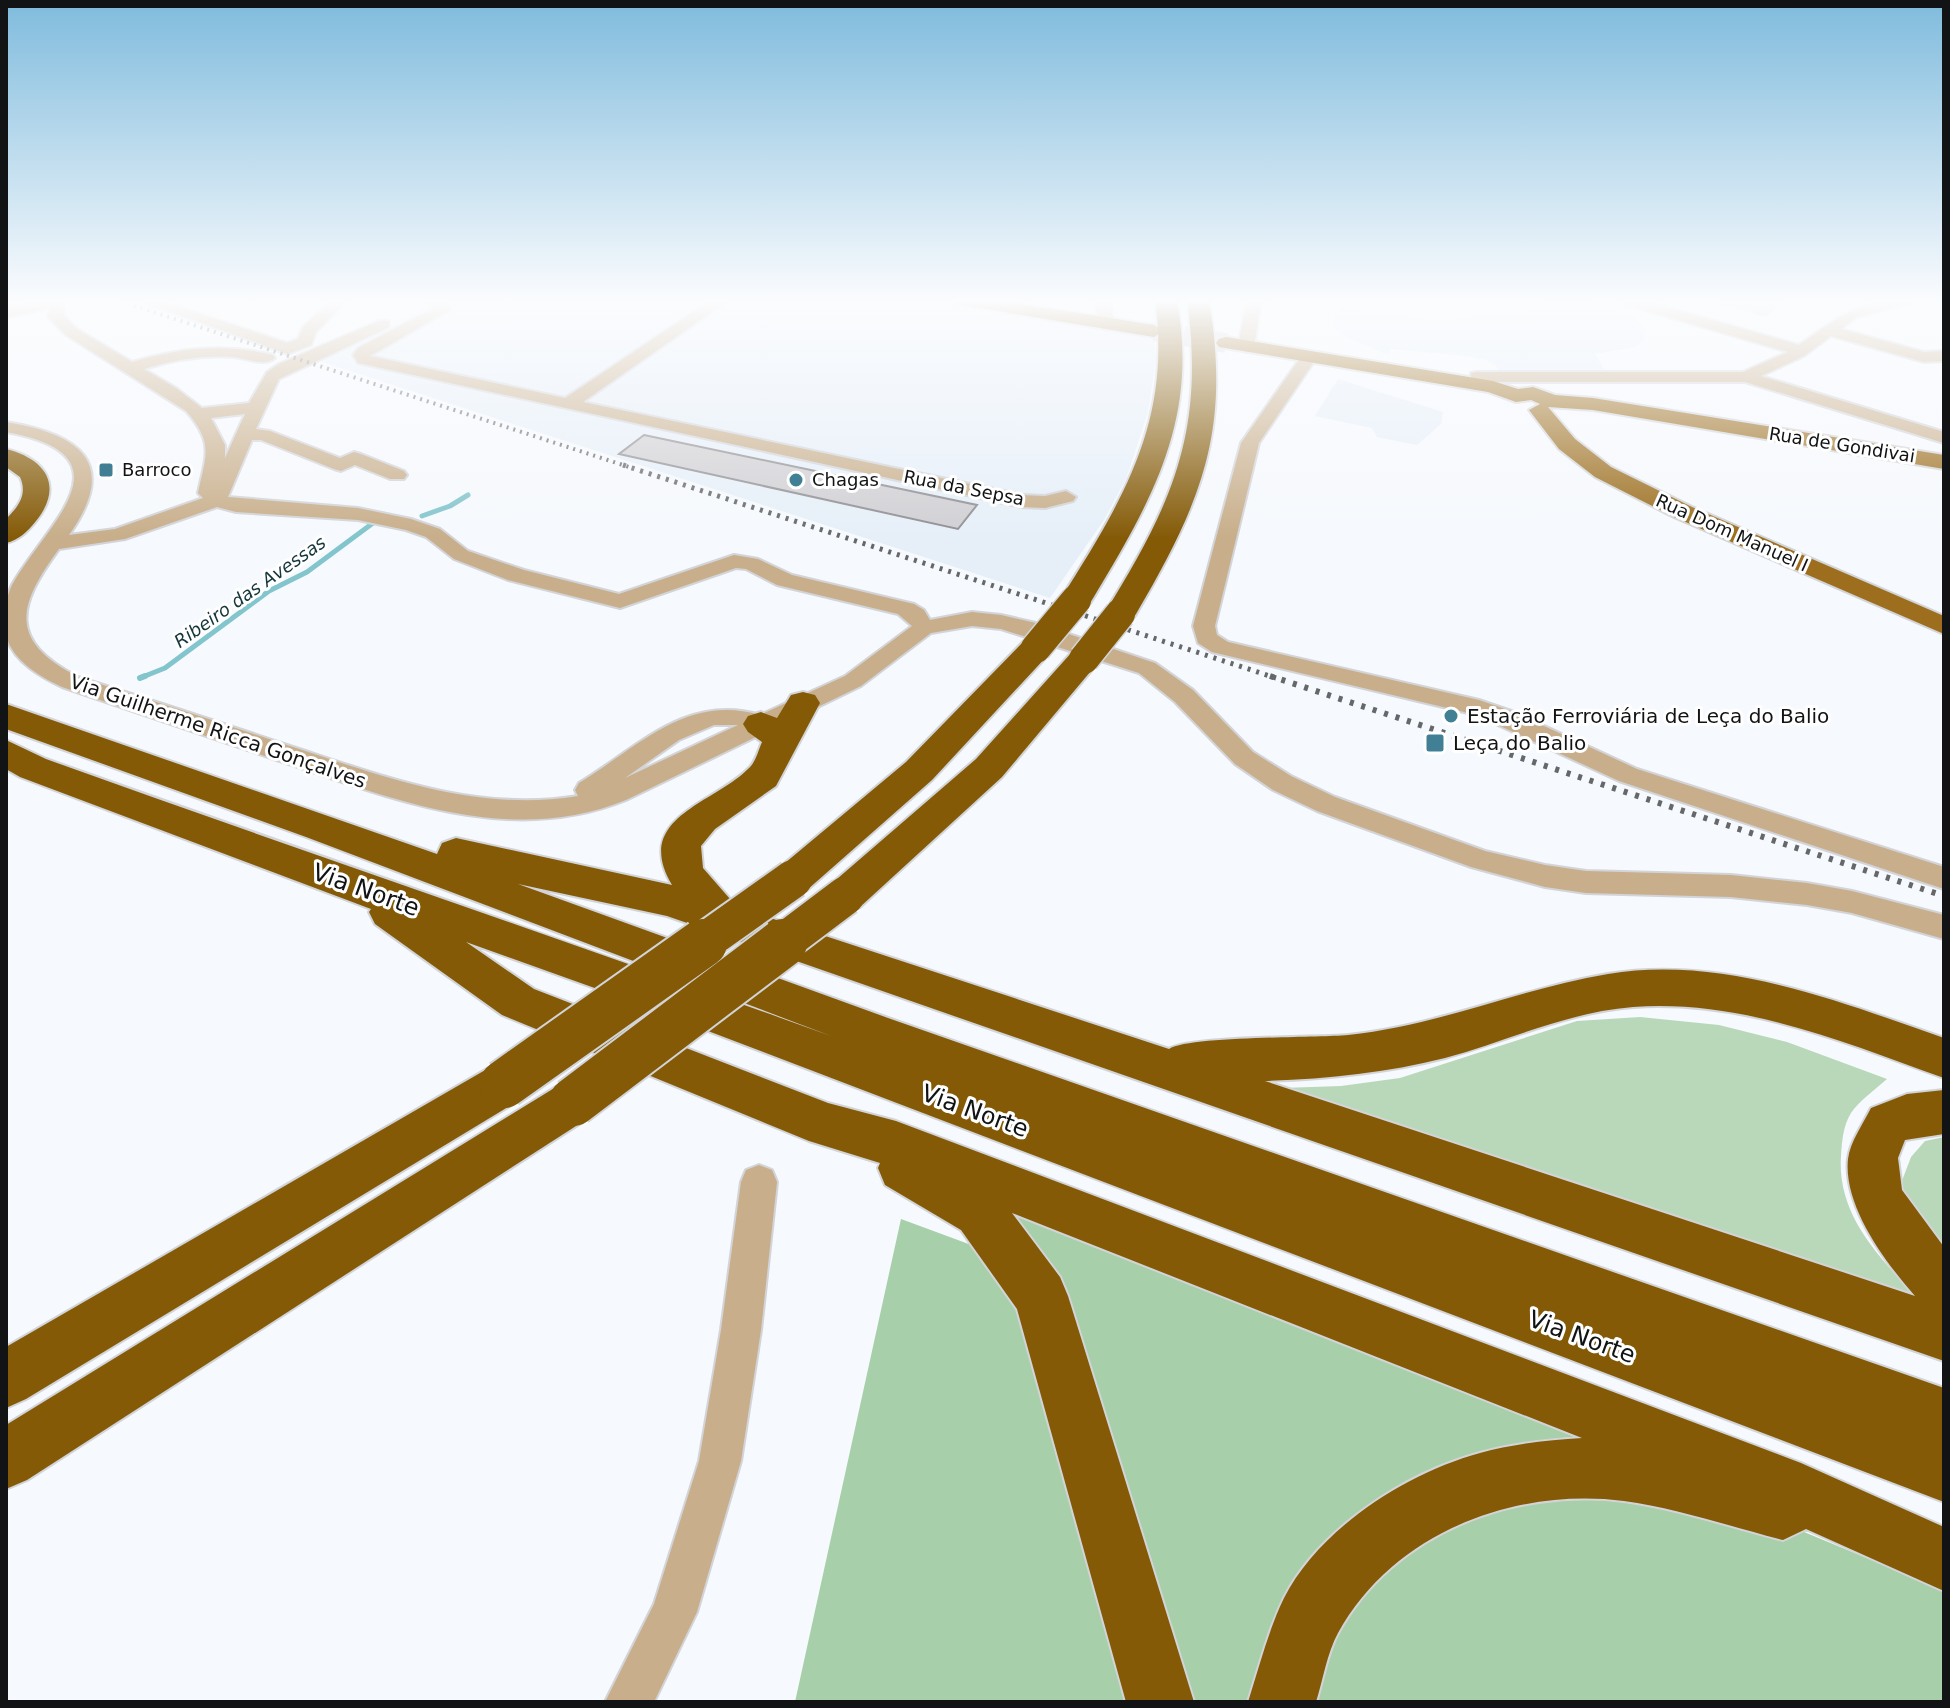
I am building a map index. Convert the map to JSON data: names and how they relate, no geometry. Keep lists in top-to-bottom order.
{
  "streets": {
    "highway": ["Via Norte"],
    "main road": ["Rua de Gondivai", "Rua Dom Manuel I"],
    "street": ["Rua da Sepsa", "Via Guilherme Ricca Gonçalves"]
  },
  "crossings": [
    ["Rua de Gondivai", "Rua Dom Manuel I"]
  ],
  "water": ["Ribeiro das Avessas"],
  "places": {
    "transit": ["Barroco", "Leça do Balio"],
    "other": ["Chagas", "Estação Ferroviária de Leça do Balio"]
  }
}
